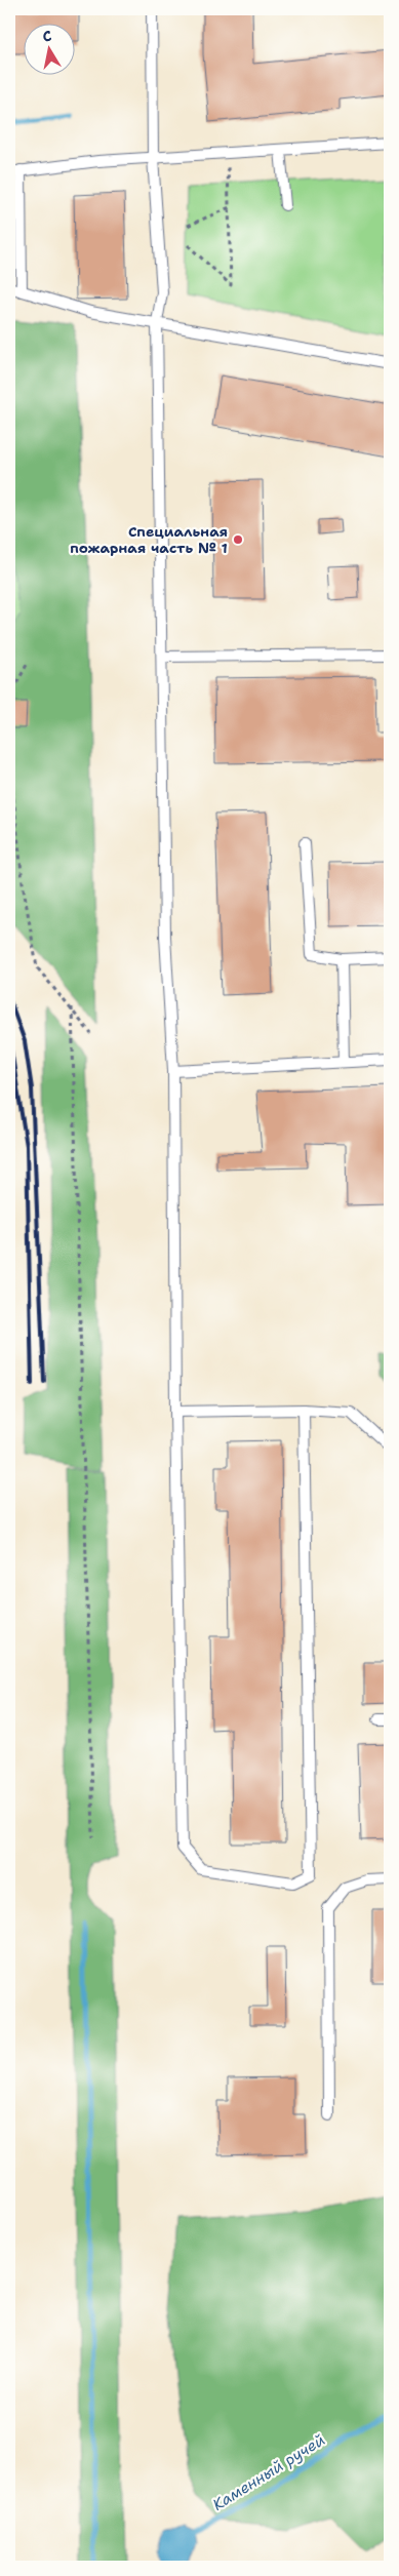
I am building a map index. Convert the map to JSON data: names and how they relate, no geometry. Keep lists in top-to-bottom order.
{
  "water": ["Каменный ручей"],
  "places": ["Специальная пожарная часть № 1"],
  "north": "top"
}
